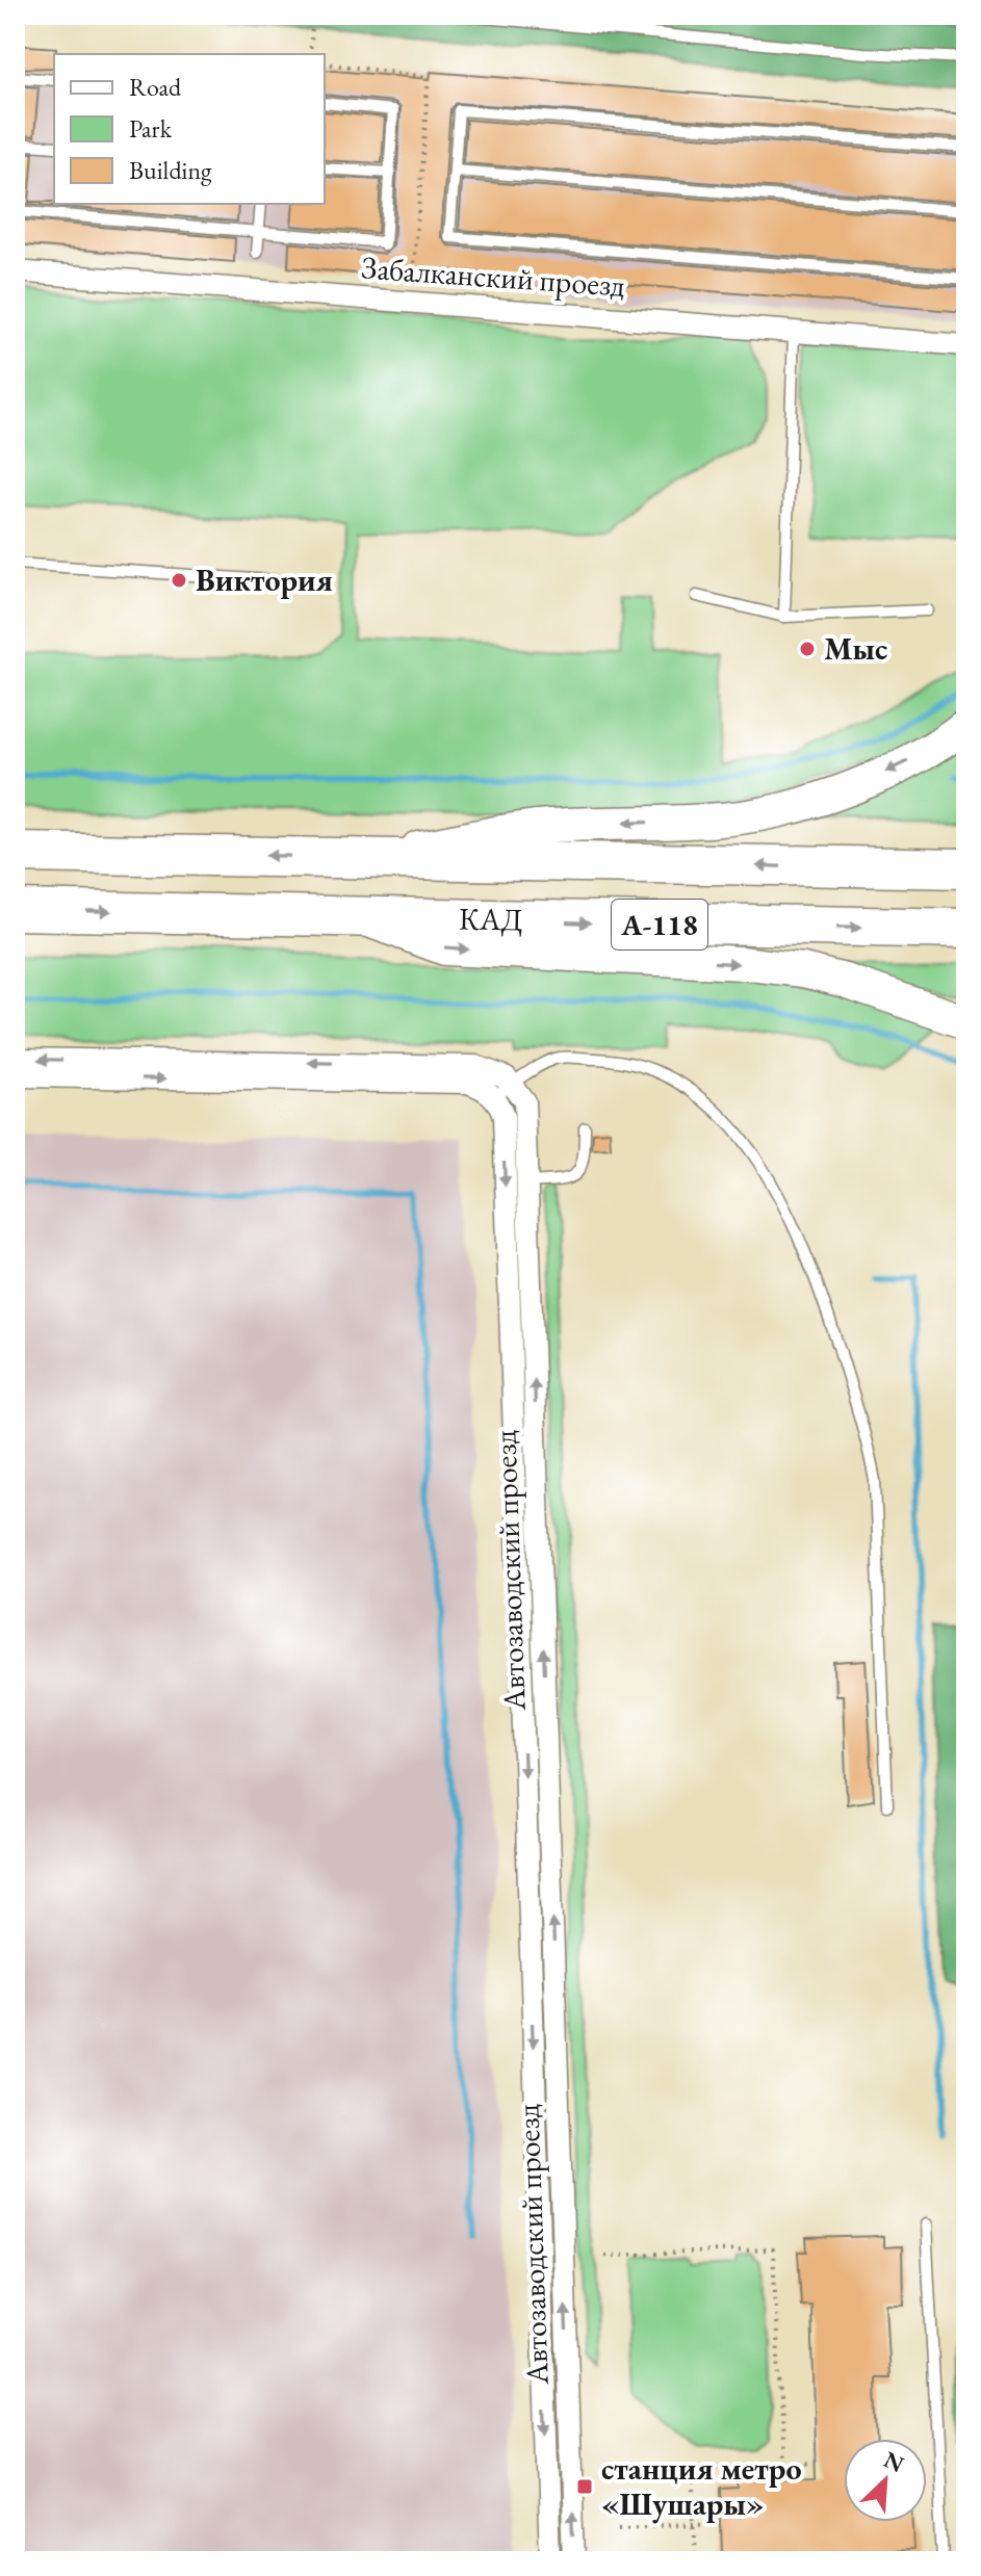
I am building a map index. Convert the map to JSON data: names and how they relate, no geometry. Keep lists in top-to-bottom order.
{
  "streets": {
    "highway": ["КАД", "А-118"],
    "street": ["Забалканский проезд", "Автозаводский проезд"]
  },
  "places": {
    "other": ["Виктория", "Мыс"],
    "transit": ["станция метро «Шушары»"]
  },
  "legend": ["Road", "Park", "Building"],
  "north": "top right"
}
